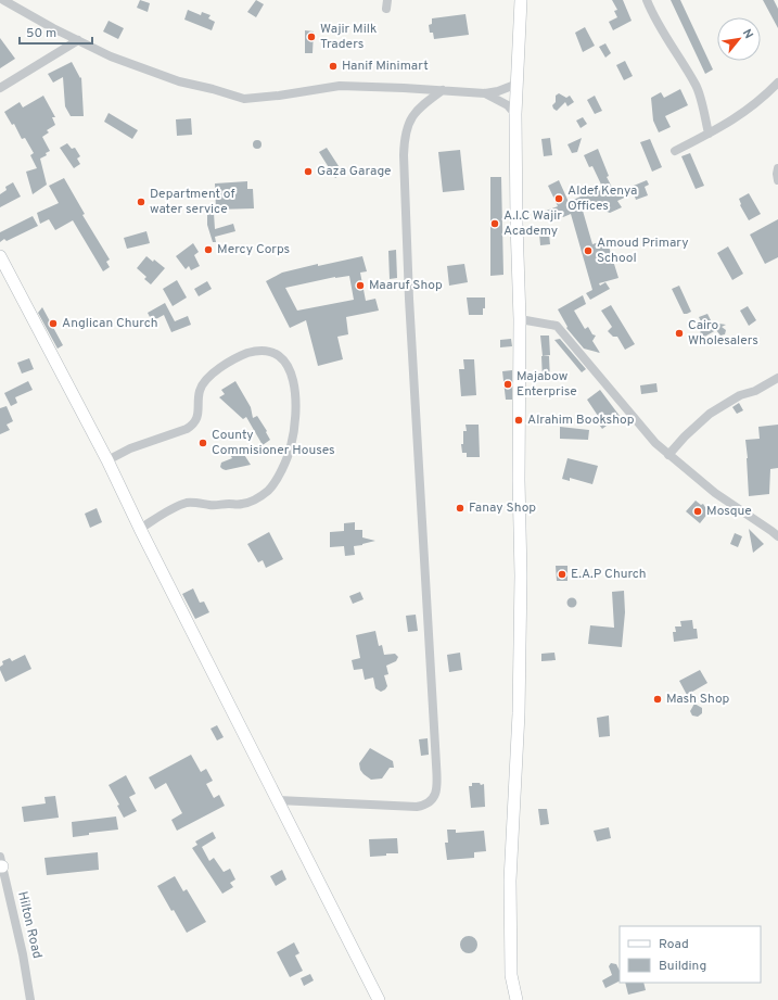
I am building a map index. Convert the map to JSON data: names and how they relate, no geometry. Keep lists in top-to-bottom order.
{
  "streets": {
    "street": ["Hilton Road"]
  },
  "places": [
    "Wajir Milk Traders",
    "Hanif Minimart",
    "Gaza Garage",
    "Aldef Kenya Offices",
    "Department of water service",
    "A.I.C Wajir Academy",
    "Mercy Corps",
    "Amoud Primary School",
    "Maaruf Shop",
    "Anglican Church",
    "Cairo Wholesalers",
    "Majabow Enterprise",
    "Alrahim Bookshop",
    "County Commisioner Houses",
    "Fanay Shop",
    "Mosque",
    "E.A.P Church",
    "Mash Shop"
  ],
  "legend": ["Road", "Building"],
  "scale_bar": "50 m",
  "north": "top right"
}
